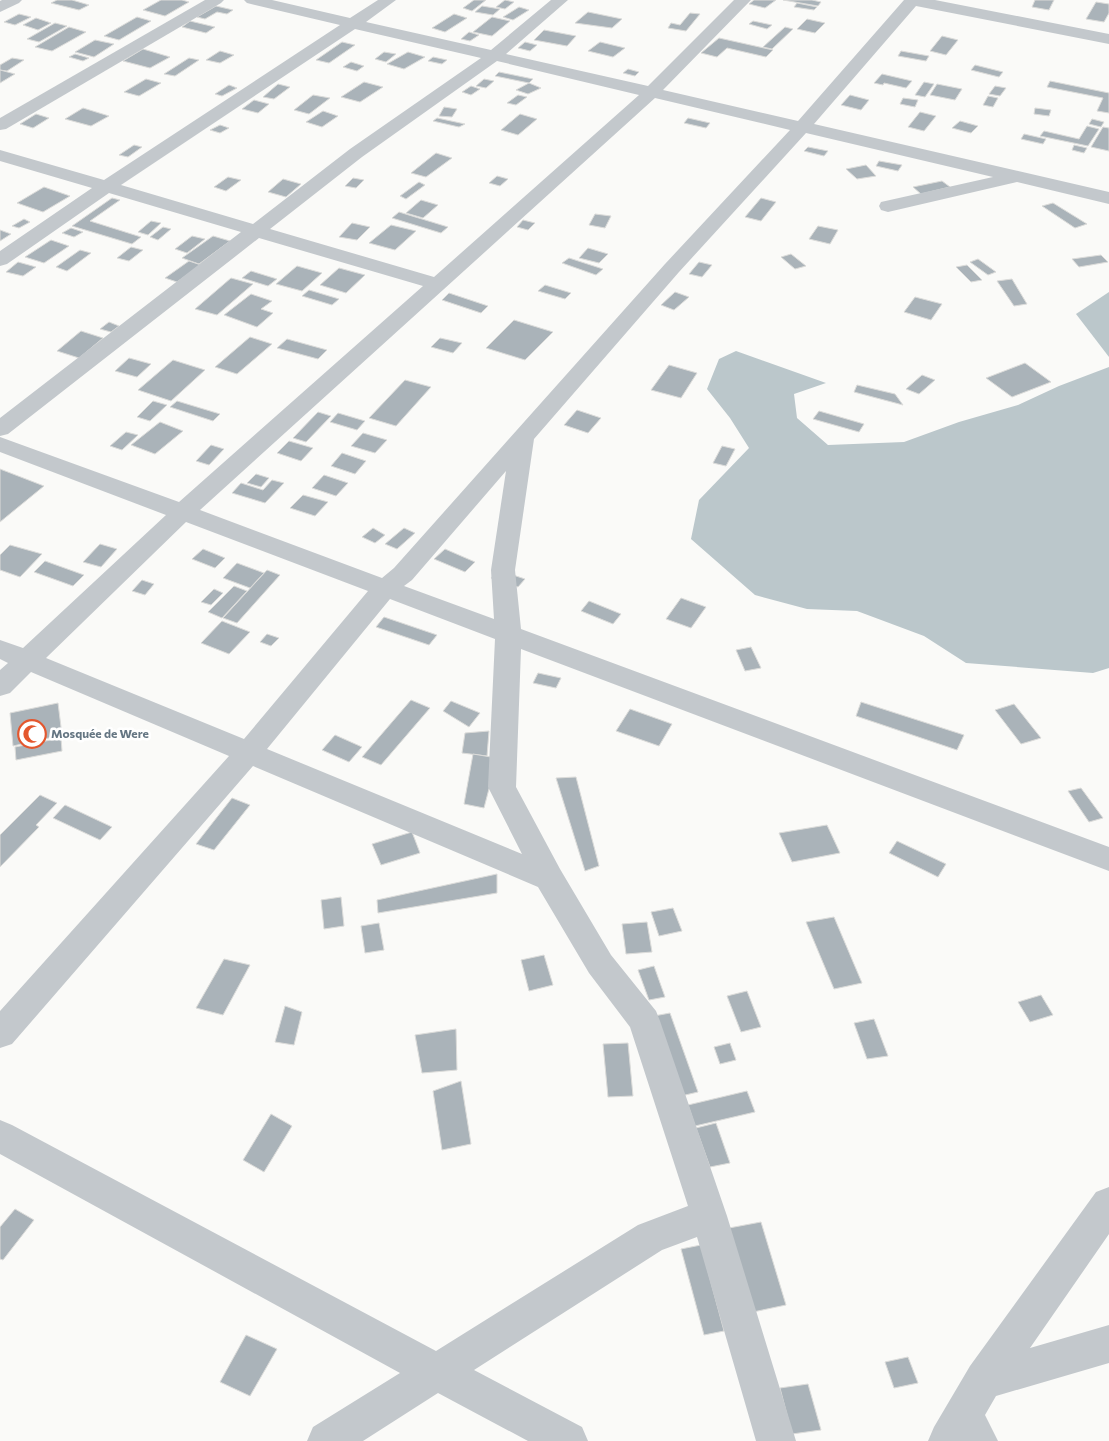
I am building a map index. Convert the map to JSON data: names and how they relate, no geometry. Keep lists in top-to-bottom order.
{
  "places": {
    "mosque": ["Mosquée de Were"]
  }
}
